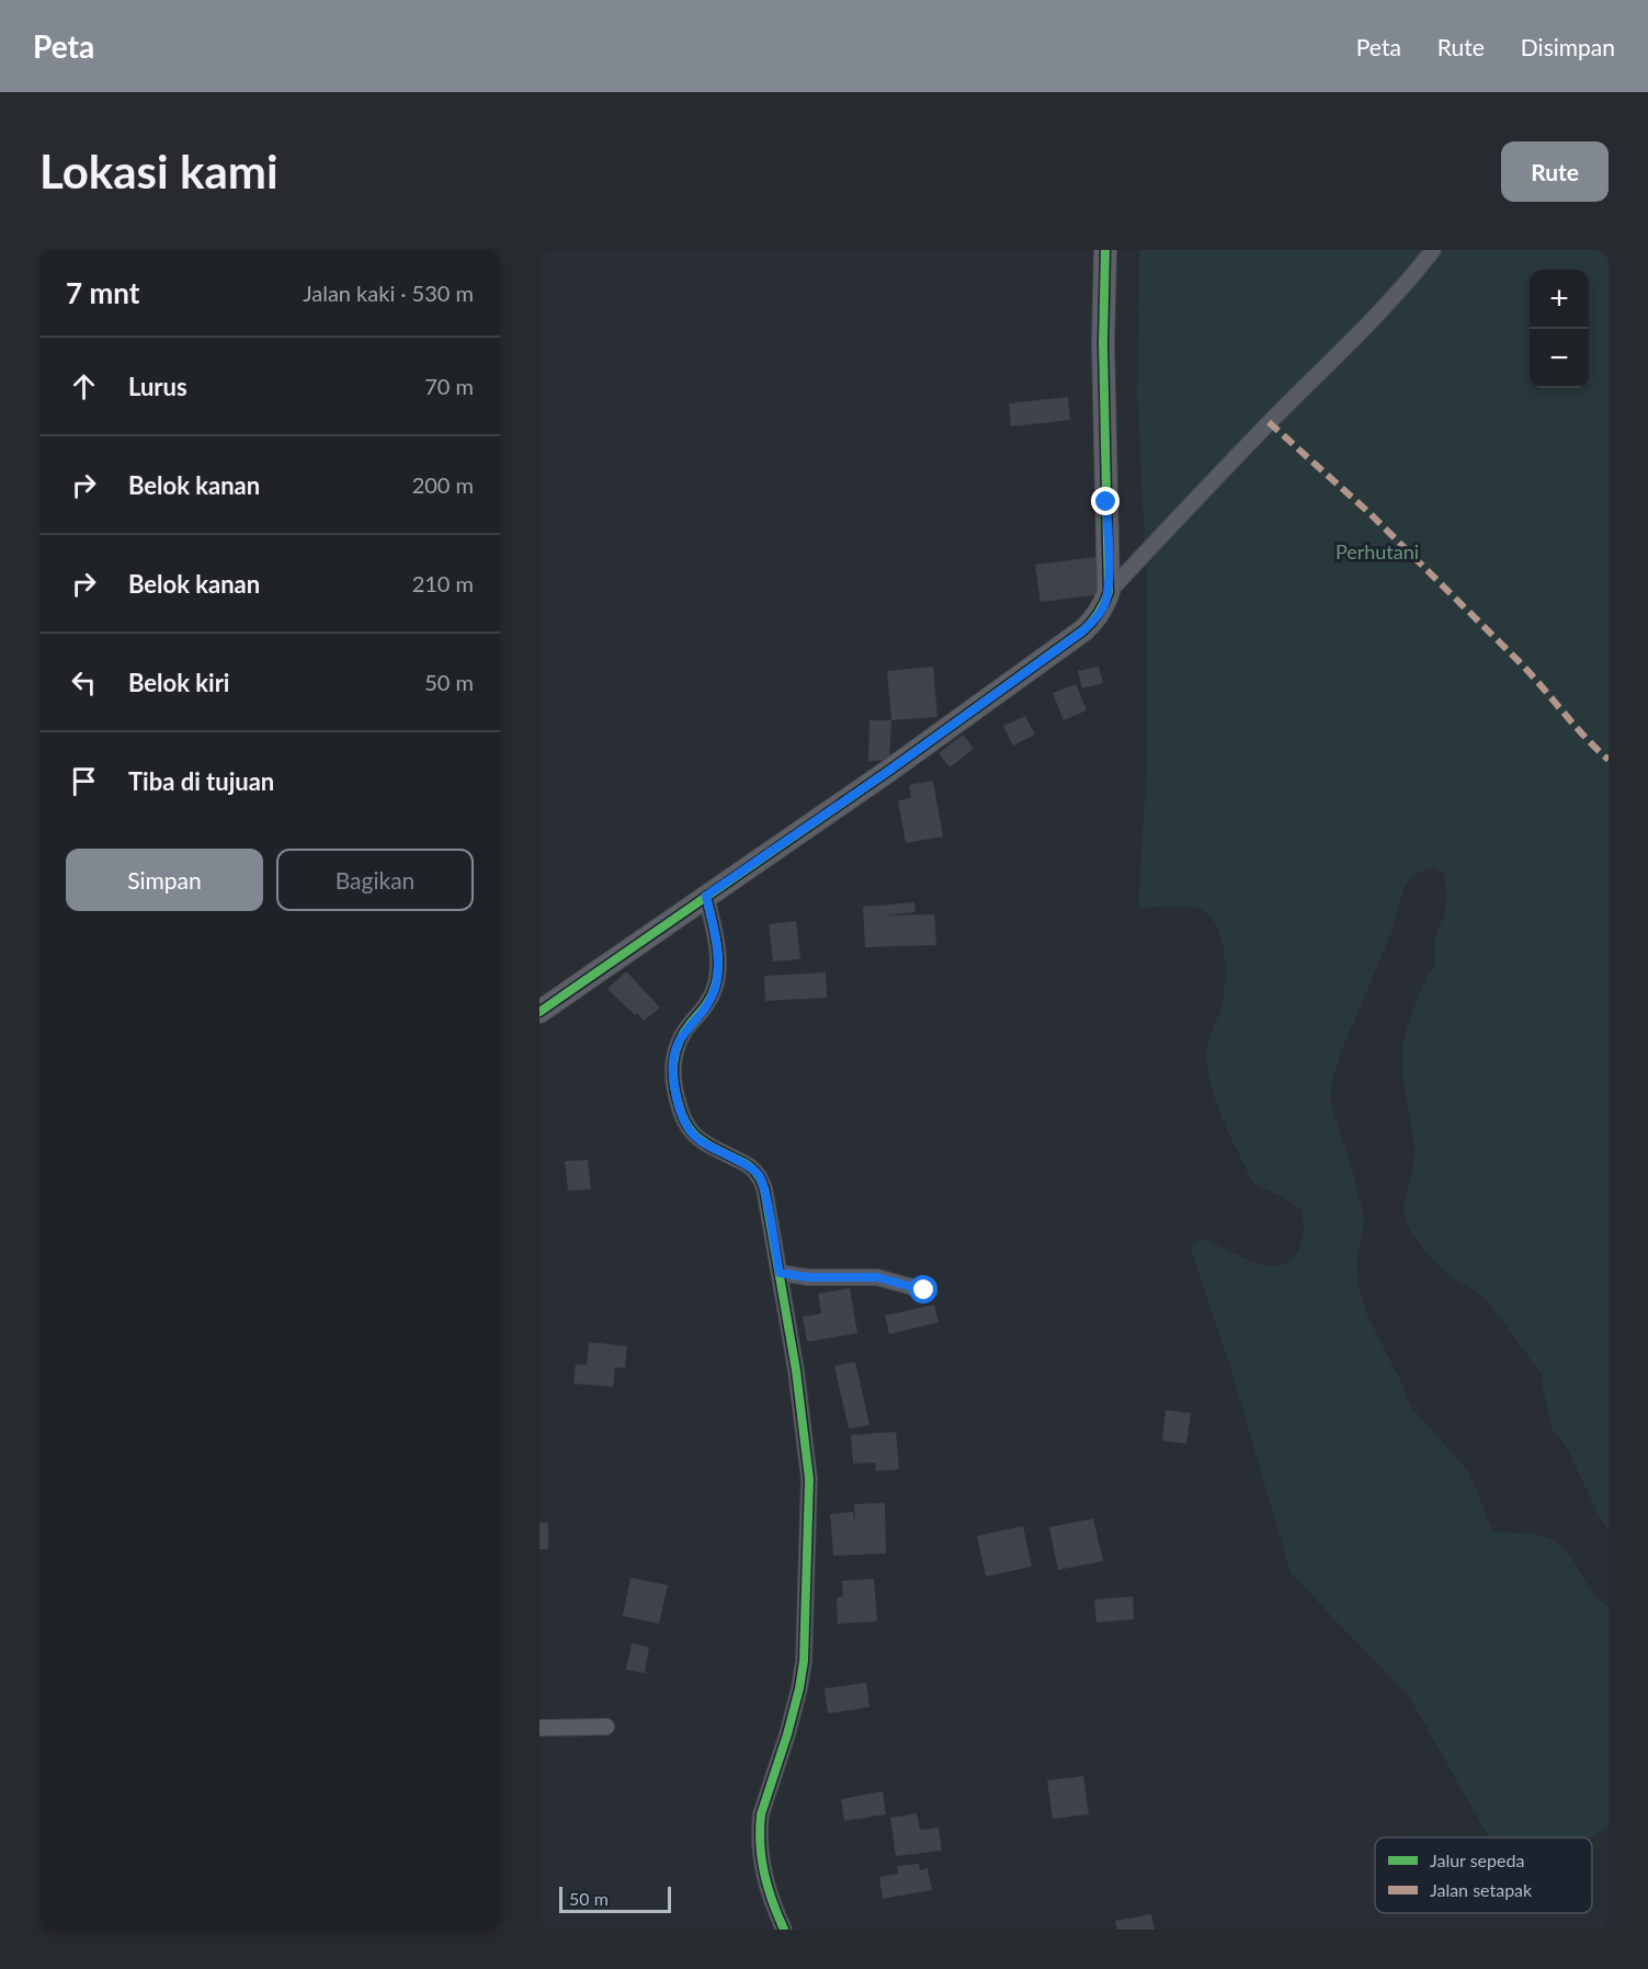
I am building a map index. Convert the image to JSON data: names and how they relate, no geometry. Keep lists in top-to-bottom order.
{
  "parks": ["Perhutani"],
  "legend": ["Jalur sepeda", "Jalan setapak"],
  "scale_bar": "50 m",
  "page": {
    "header": "Peta",
    "nav": ["Peta", "Rute", "Disimpan"],
    "buttons": [
      "Rute",
      ["Simpan", "Bagikan"]
    ],
    "title": "Lokasi kami",
    "heading": ["7 mnt", "Jalan kaki · 530 m"],
    "map_buttons": ["+", "−"],
    "list": [
      ["Lurus", "70 m"],
      ["Belok kanan", "200 m"],
      ["Belok kanan", "210 m"],
      ["Belok kiri", "50 m"],
      "Tiba di tujuan"
    ],
    "scale": "50 m"
  }
}
